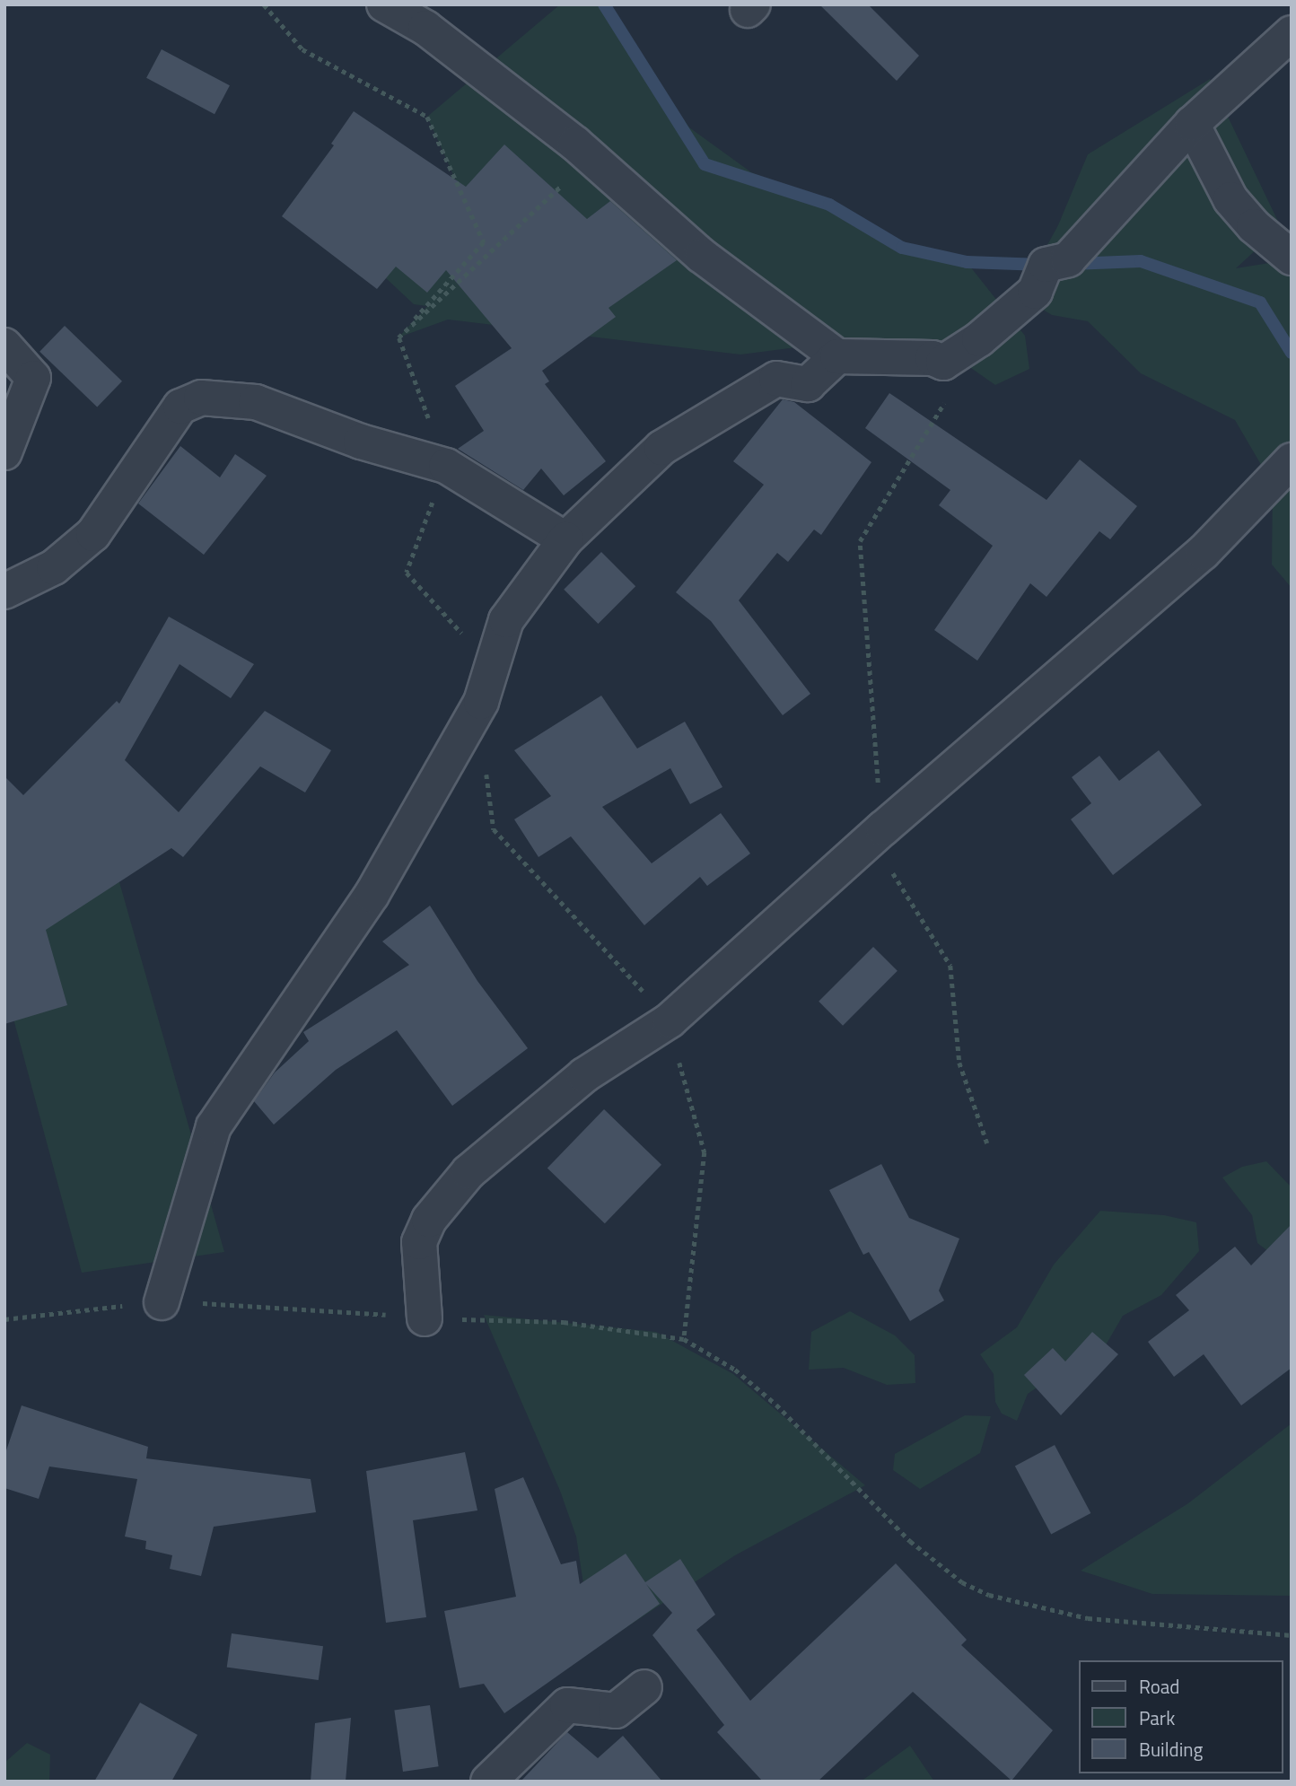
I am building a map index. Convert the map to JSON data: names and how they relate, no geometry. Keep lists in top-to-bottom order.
{
  "legend": ["Road", "Park", "Building"]
}
